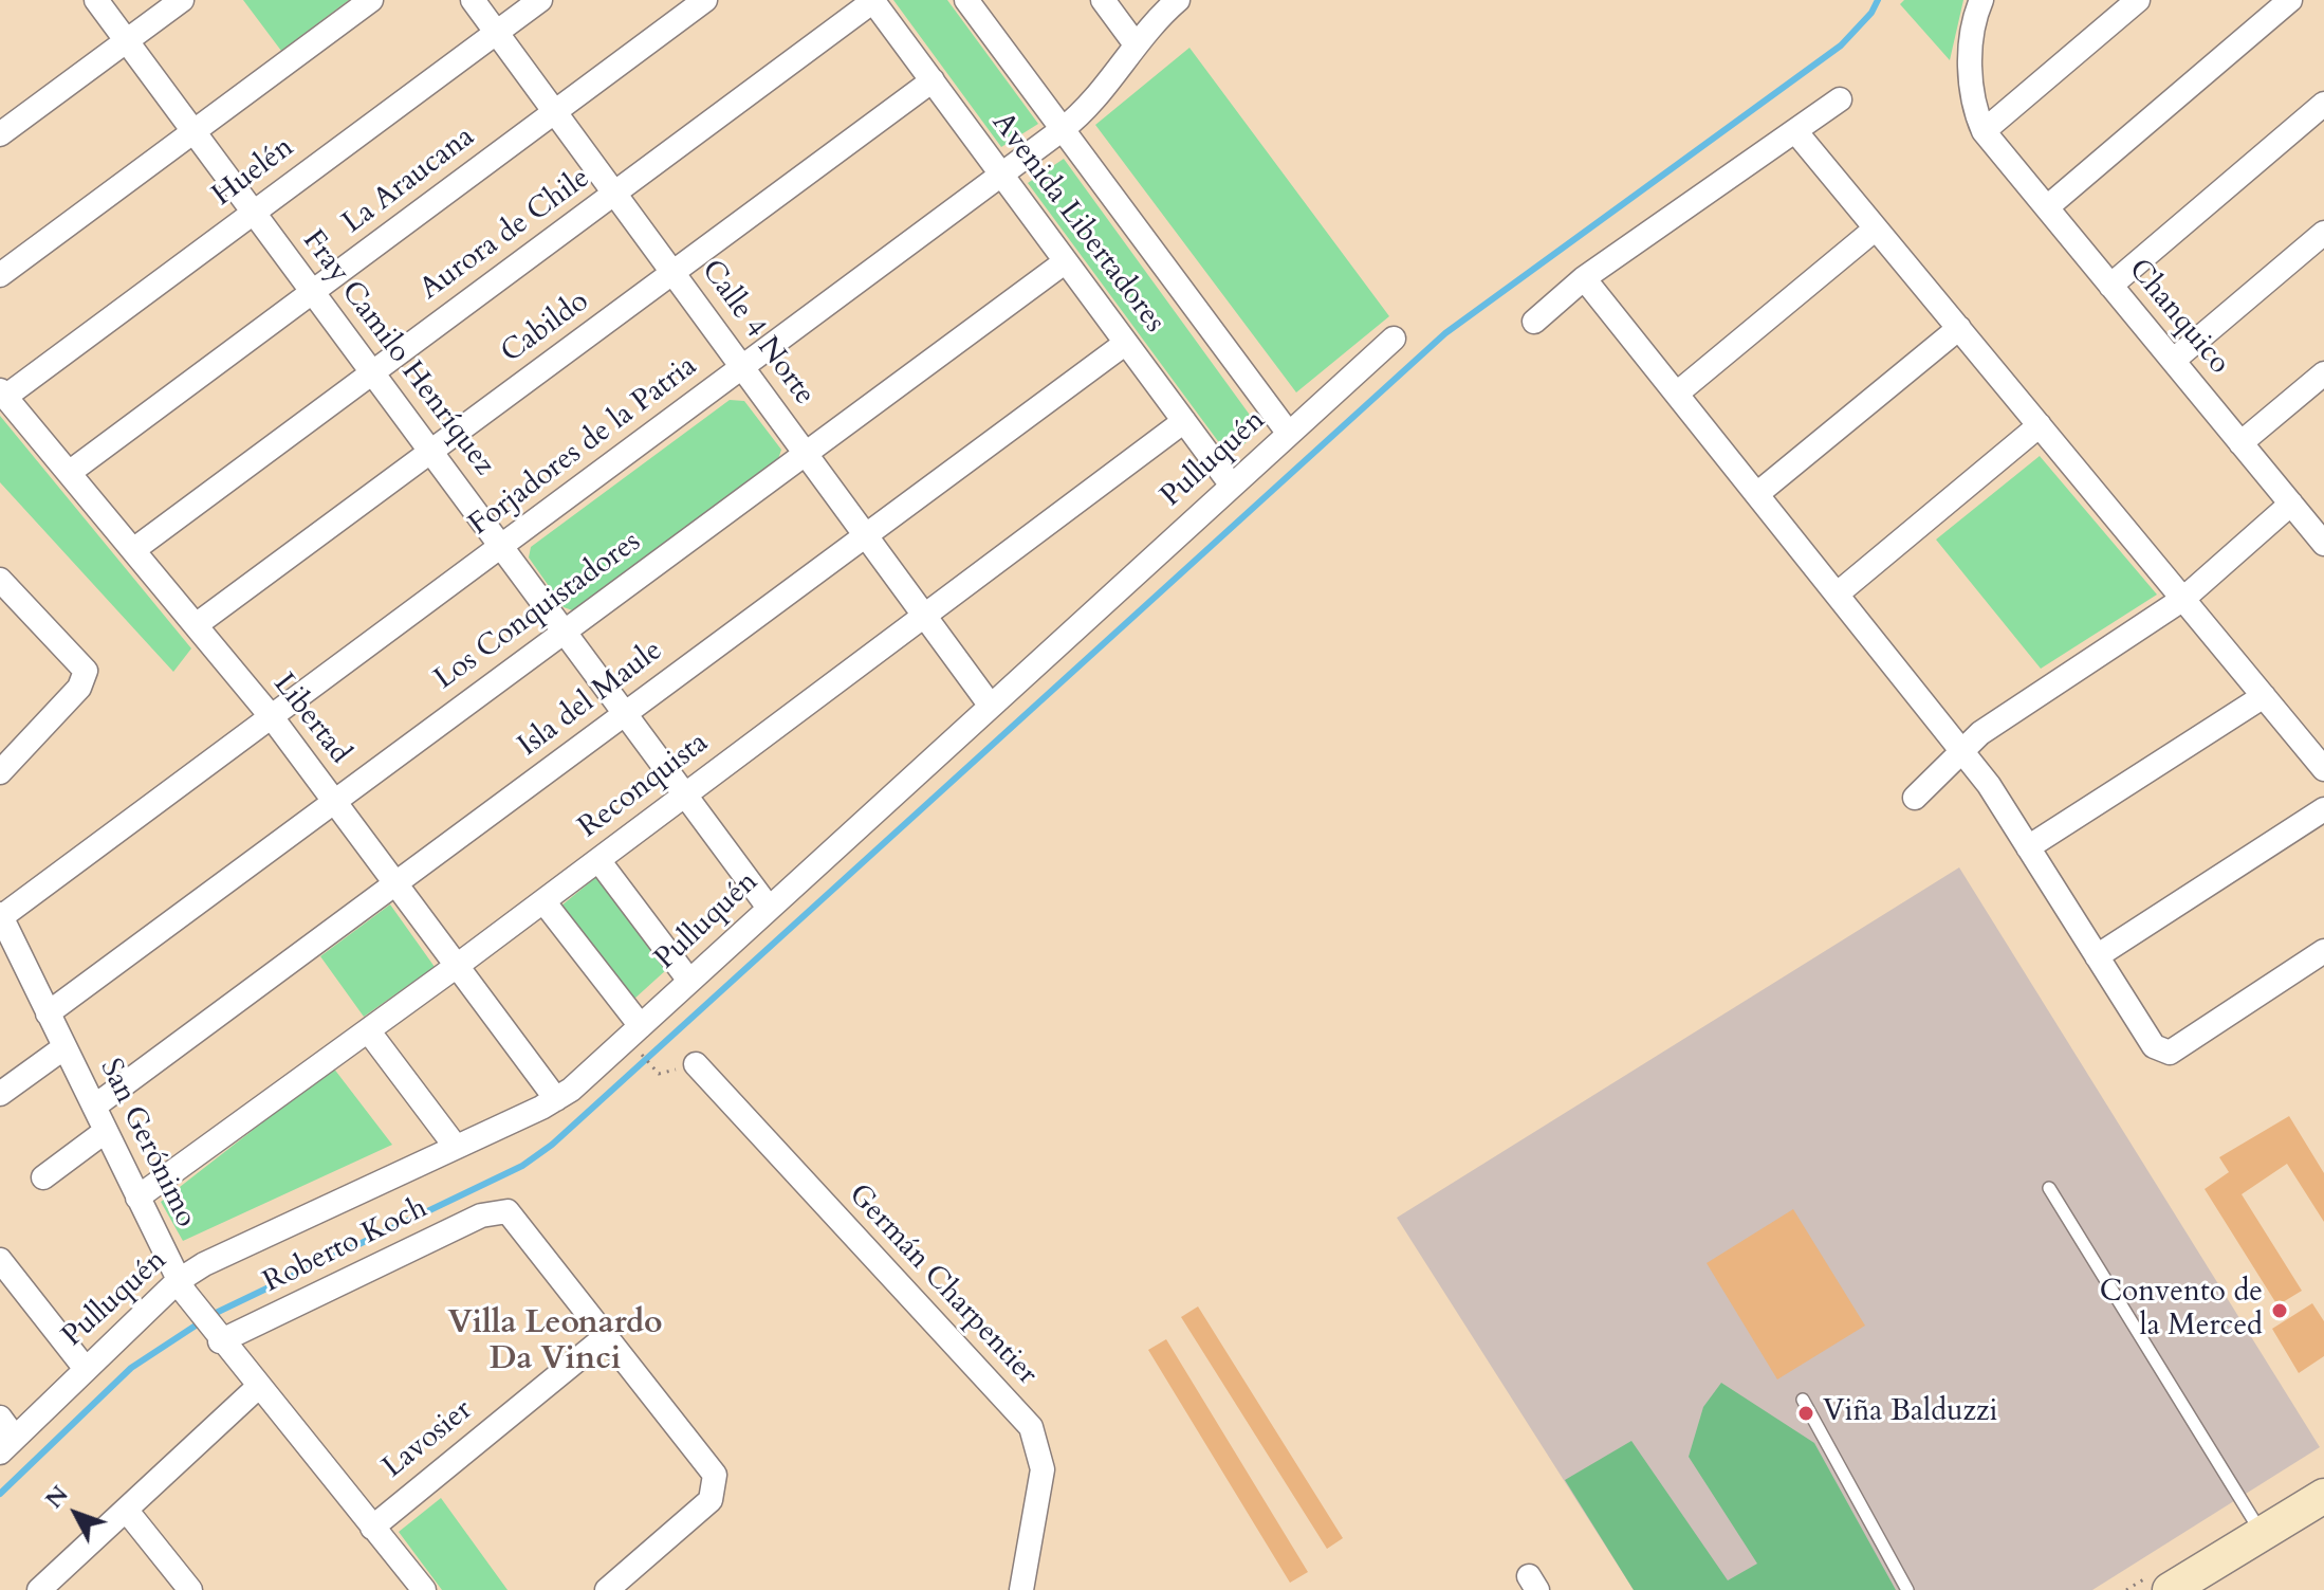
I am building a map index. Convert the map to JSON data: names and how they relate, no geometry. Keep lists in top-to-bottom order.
{
  "streets": {
    "street": [
      "Huelén",
      "La Araucana",
      "Avenida Libertadores",
      "Aurora de Chile",
      "Chanquico",
      "Cabildo",
      "Calle 4 Norte",
      "Fray Camilo Henríquez",
      "Forjadores de la Patria",
      "Pulluquén",
      "Los Conquistadores",
      "Isla del Maule",
      "Libertad",
      "Reconquista",
      "San Gerónimo",
      "Roberto Koch",
      "Germán Charpentier",
      "Lavosier"
    ]
  },
  "crossings": [
    ["Huelén", "Calle 4 Norte"],
    ["Huelén", "Fray Camilo Henríquez"],
    ["Huelén", "Libertad"],
    ["La Araucana", "Calle 4 Norte"],
    ["La Araucana", "Fray Camilo Henríquez"],
    ["La Araucana", "Libertad"],
    ["Avenida Libertadores", "Aurora de Chile"],
    ["Avenida Libertadores", "Cabildo"],
    ["Avenida Libertadores", "Forjadores de la Patria"],
    ["Avenida Libertadores", "Pulluquén"],
    ["Avenida Libertadores", "Los Conquistadores"],
    ["Avenida Libertadores", "Isla del Maule"],
    ["Avenida Libertadores", "Reconquista"],
    ["Aurora de Chile", "Calle 4 Norte"],
    ["Aurora de Chile", "Fray Camilo Henríquez"],
    ["Aurora de Chile", "Libertad"],
    ["Cabildo", "Calle 4 Norte"],
    ["Cabildo", "Fray Camilo Henríquez"],
    ["Cabildo", "Libertad"],
    ["Calle 4 Norte", "Forjadores de la Patria"],
    ["Calle 4 Norte", "Pulluquén"],
    ["Calle 4 Norte", "Los Conquistadores"],
    ["Calle 4 Norte", "Isla del Maule"],
    ["Calle 4 Norte", "Reconquista"],
    ["Fray Camilo Henríquez", "Forjadores de la Patria"],
    ["Fray Camilo Henríquez", "Pulluquén"],
    ["Fray Camilo Henríquez", "Los Conquistadores"],
    ["Fray Camilo Henríquez", "Isla del Maule"],
    ["Fray Camilo Henríquez", "Reconquista"],
    ["Forjadores de la Patria", "Libertad"],
    ["Forjadores de la Patria", "San Gerónimo"],
    ["Pulluquén", "Libertad"],
    ["Pulluquén", "San Gerónimo"],
    ["Los Conquistadores", "Libertad"],
    ["Los Conquistadores", "San Gerónimo"],
    ["Isla del Maule", "Libertad"],
    ["Isla del Maule", "San Gerónimo"],
    ["Libertad", "Reconquista"],
    ["Reconquista", "San Gerónimo"],
    ["San Gerónimo", "Roberto Koch"],
    ["San Gerónimo", "Lavosier"],
    ["Roberto Koch", "Lavosier"]
  ],
  "districts": ["Villa Leonardo Da Vinci"],
  "places": ["Convento de la Merced", "Viña Balduzzi"],
  "north": "top left"
}
